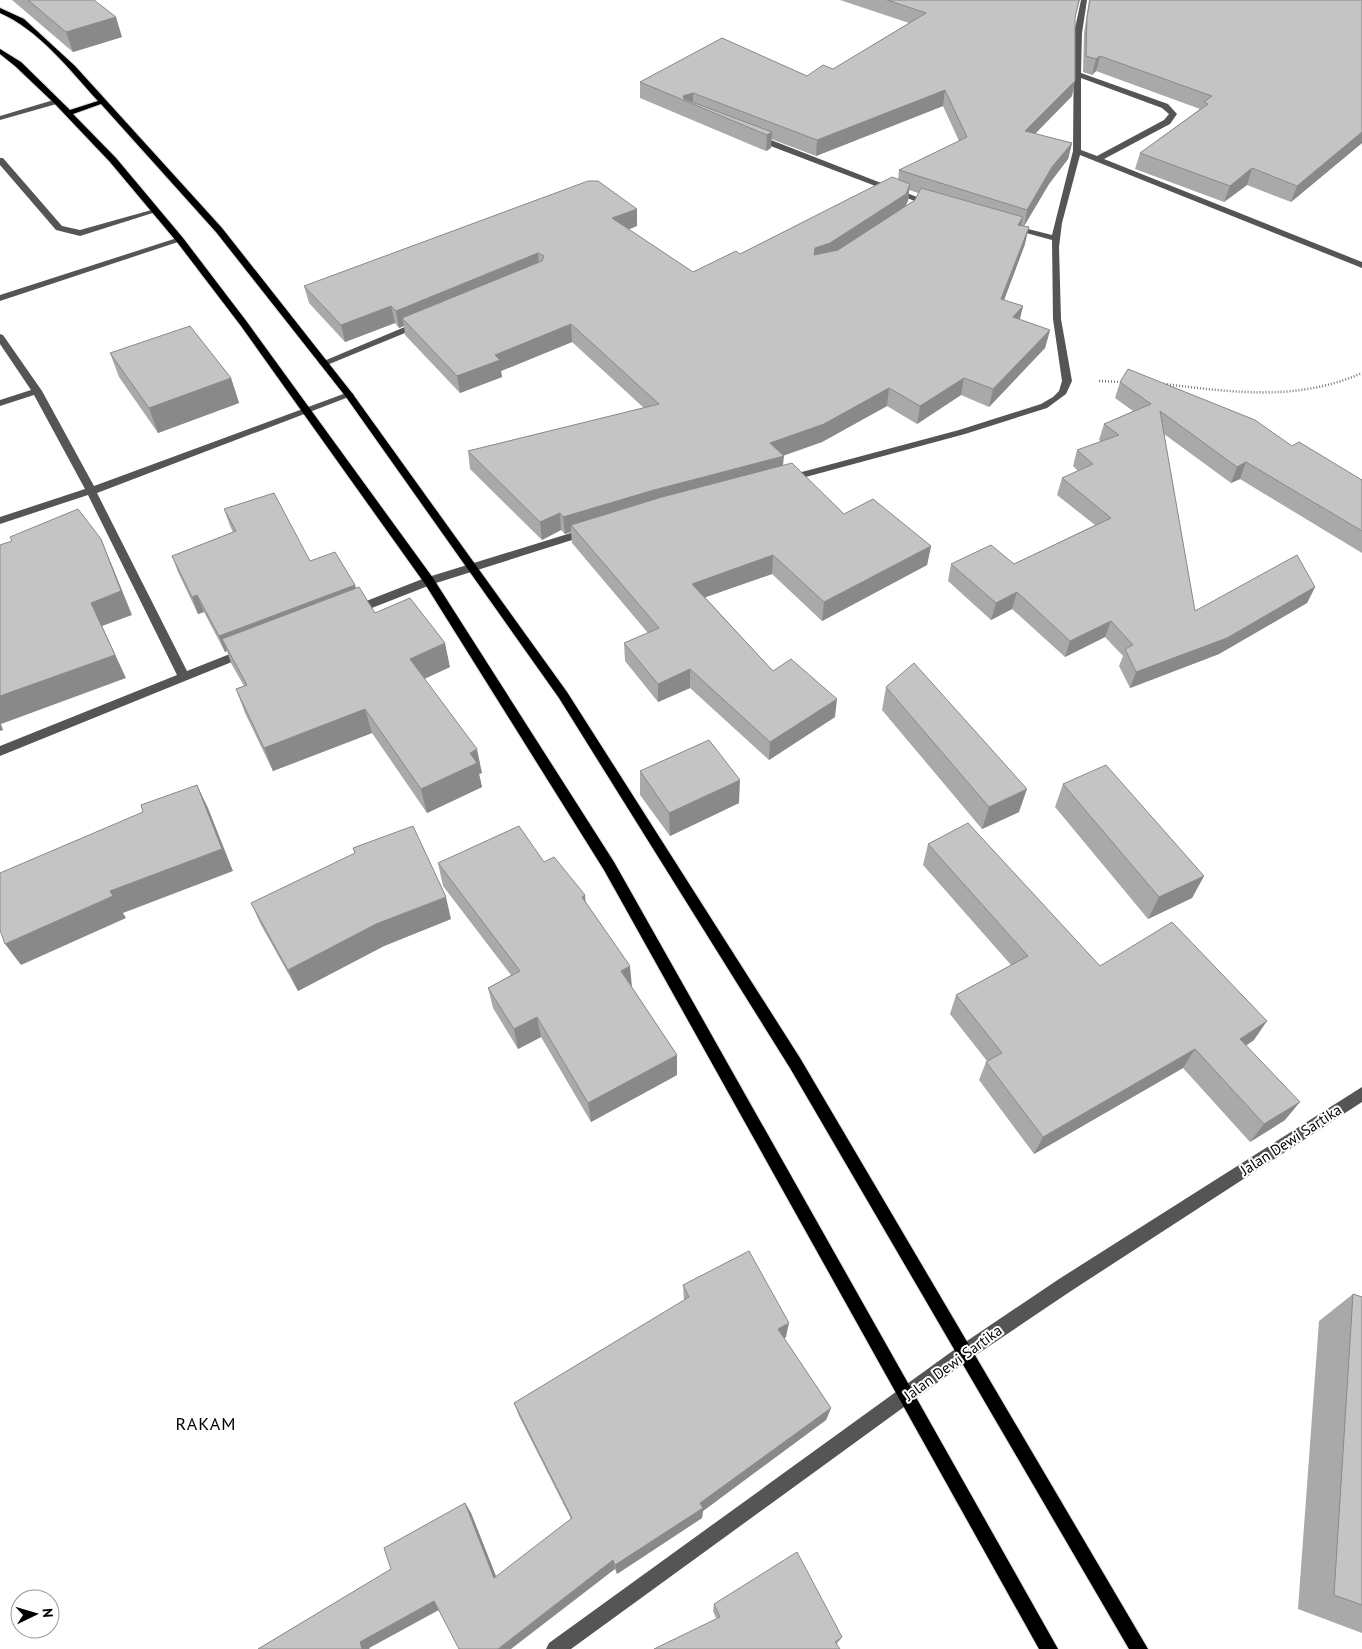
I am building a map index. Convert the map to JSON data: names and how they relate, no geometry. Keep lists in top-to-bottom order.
{
  "streets": {
    "street": ["Jalan Dewi Sartika"]
  },
  "districts": ["RAKAM"],
  "north": "right"
}
